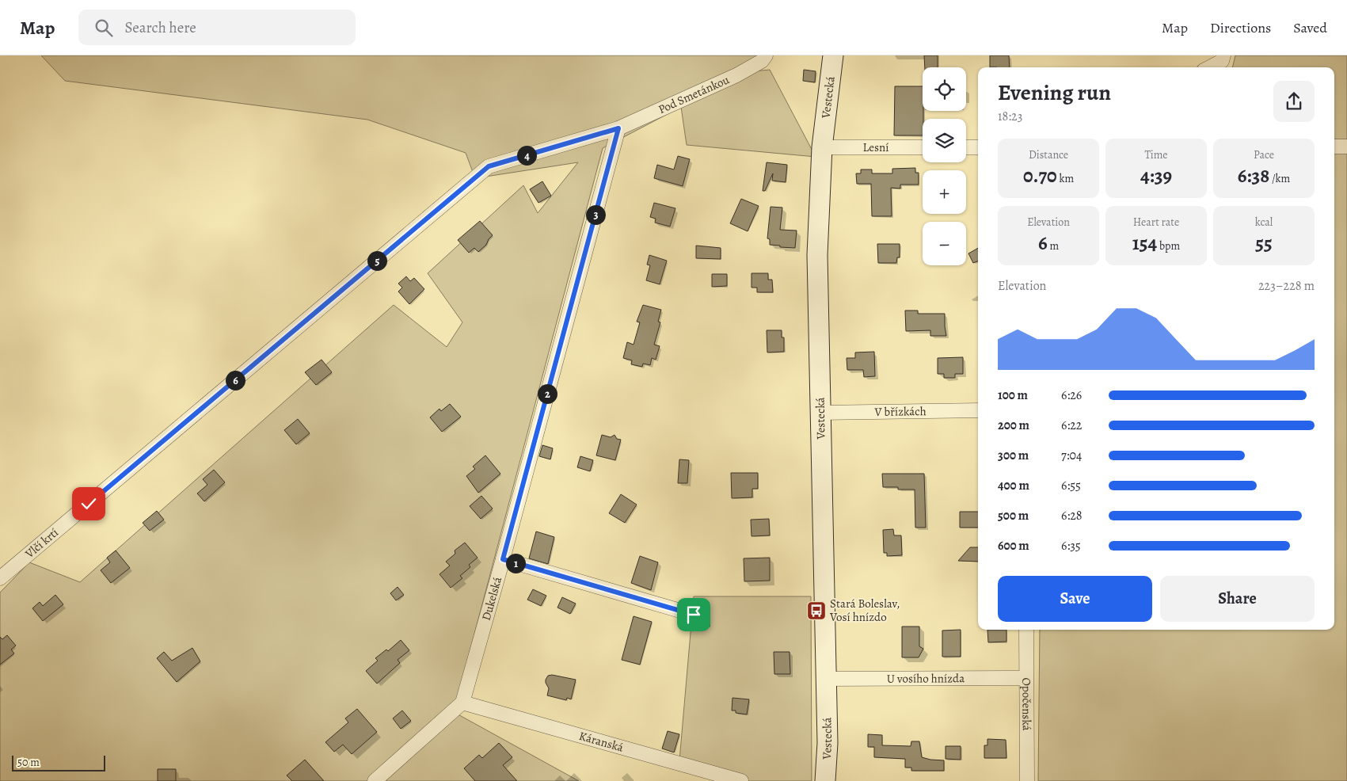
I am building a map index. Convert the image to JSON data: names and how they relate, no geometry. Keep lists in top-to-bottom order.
{
  "streets": {
    "street": [
      "Pod Smetánkou",
      "Vestecká",
      "Lesní",
      "V břízkách",
      "Vlčí krtí",
      "Dukelská",
      "U vosího hnízda",
      "Opočenská",
      "Káranská"
    ]
  },
  "crossings": [
    ["Pod Smetánkou", "Vlčí krtí"],
    ["Pod Smetánkou", "Dukelská"],
    ["Vestecká", "Lesní"],
    ["Vestecká", "V břízkách"],
    ["Vestecká", "U vosího hnízda"],
    ["Vlčí krtí", "Dukelská"],
    ["Dukelská", "Káranská"],
    ["U vosího hnízda", "Opočenská"]
  ],
  "places": {
    "bus stop": ["Stará Boleslav, Vosí hnízdo"]
  },
  "scale_bar": "50 m",
  "page": {
    "header": "Map",
    "search": "Search here",
    "nav": ["Map", "Directions", "Saved"],
    "map_buttons": ["+", "−"],
    "heading": ["Evening run", "18:23"],
    "stats": [
      ["Distance", "0.70 km"],
      ["Time", "4:39"],
      ["Pace", "6:38 /km"],
      ["Elevation", "6 m"],
      ["Heart rate", "154 bpm"],
      ["kcal", "55"]
    ],
    "pins": [
      "4",
      "3",
      "5",
      "6",
      "2",
      "1"
    ],
    "chart": ["Elevation", "223–228 m"],
    "list": [
      {
        "name": "100 m",
        "note": "6:26"
      },
      {
        "name": "200 m",
        "note": "6:22"
      },
      {
        "name": "300 m",
        "note": "7:04"
      },
      {
        "name": "400 m",
        "note": "6:55"
      },
      {
        "name": "500 m",
        "note": "6:28"
      },
      {
        "name": "600 m",
        "note": "6:35"
      }
    ],
    "buttons": ["Save", "Share"],
    "scale": "50 m"
  }
}
